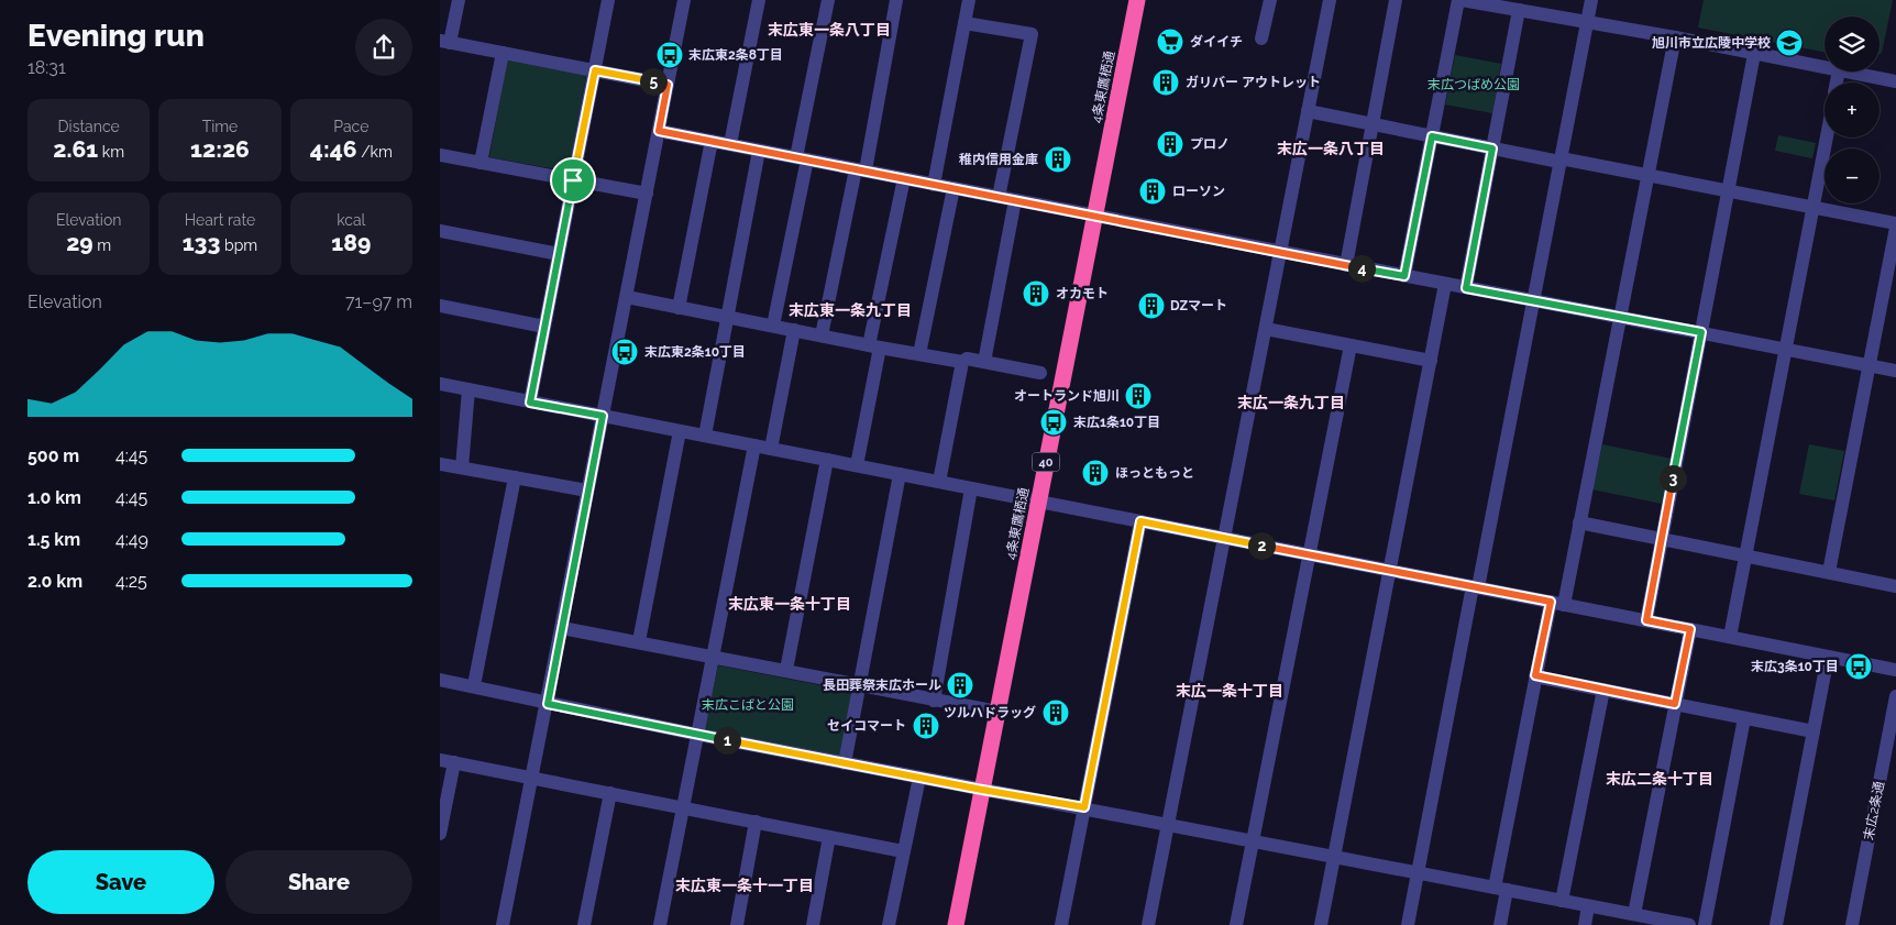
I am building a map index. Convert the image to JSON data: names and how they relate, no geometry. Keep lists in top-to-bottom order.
{
  "streets": {
    "highway": ["4条東鷹栖通", "40"],
    "street": ["末広2条通"]
  },
  "districts": [
    "末広東一条八丁目",
    "末広一条八丁目",
    "末広東一条九丁目",
    "末広一条九丁目",
    "末広東一条十丁目",
    "末広一条十丁目",
    "末広二条十丁目",
    "末広東一条十一丁目"
  ],
  "parks": ["末広つばめ公園", "末広こばと公園"],
  "places": {
    "supermarket": ["ダイイチ"],
    "school or university": ["旭川市立広陵中学校"],
    "bus stop": [
      "末広東2条8丁目",
      "末広東2条10丁目",
      "末広1条10丁目",
      "末広3条10丁目"
    ],
    "building": [
      "ガリバー アウトレット",
      "プロノ",
      "稚内信用金庫",
      "ローソン",
      "オカモト",
      "DZマート",
      "オートランド旭川",
      "ほっともっと",
      "長田葬祭末広ホール",
      "ツルハドラッグ",
      "セイコマート"
    ]
  },
  "page": {
    "heading": ["Evening run", "18:31"],
    "map_buttons": ["+", "−"],
    "pins": [
      "5",
      "4",
      "3",
      "2",
      "1"
    ],
    "stats": [
      ["Distance", "2.61 km"],
      ["Time", "12:26"],
      ["Pace", "4:46 /km"],
      ["Elevation", "29 m"],
      ["Heart rate", "133 bpm"],
      ["kcal", "189"]
    ],
    "chart": ["Elevation", "71–97 m"],
    "list": [
      {
        "name": "500 m",
        "note": "4:45"
      },
      {
        "name": "1.0 km",
        "note": "4:45"
      },
      {
        "name": "1.5 km",
        "note": "4:49"
      },
      {
        "name": "2.0 km",
        "note": "4:25"
      }
    ],
    "buttons": ["Save", "Share"]
  }
}
